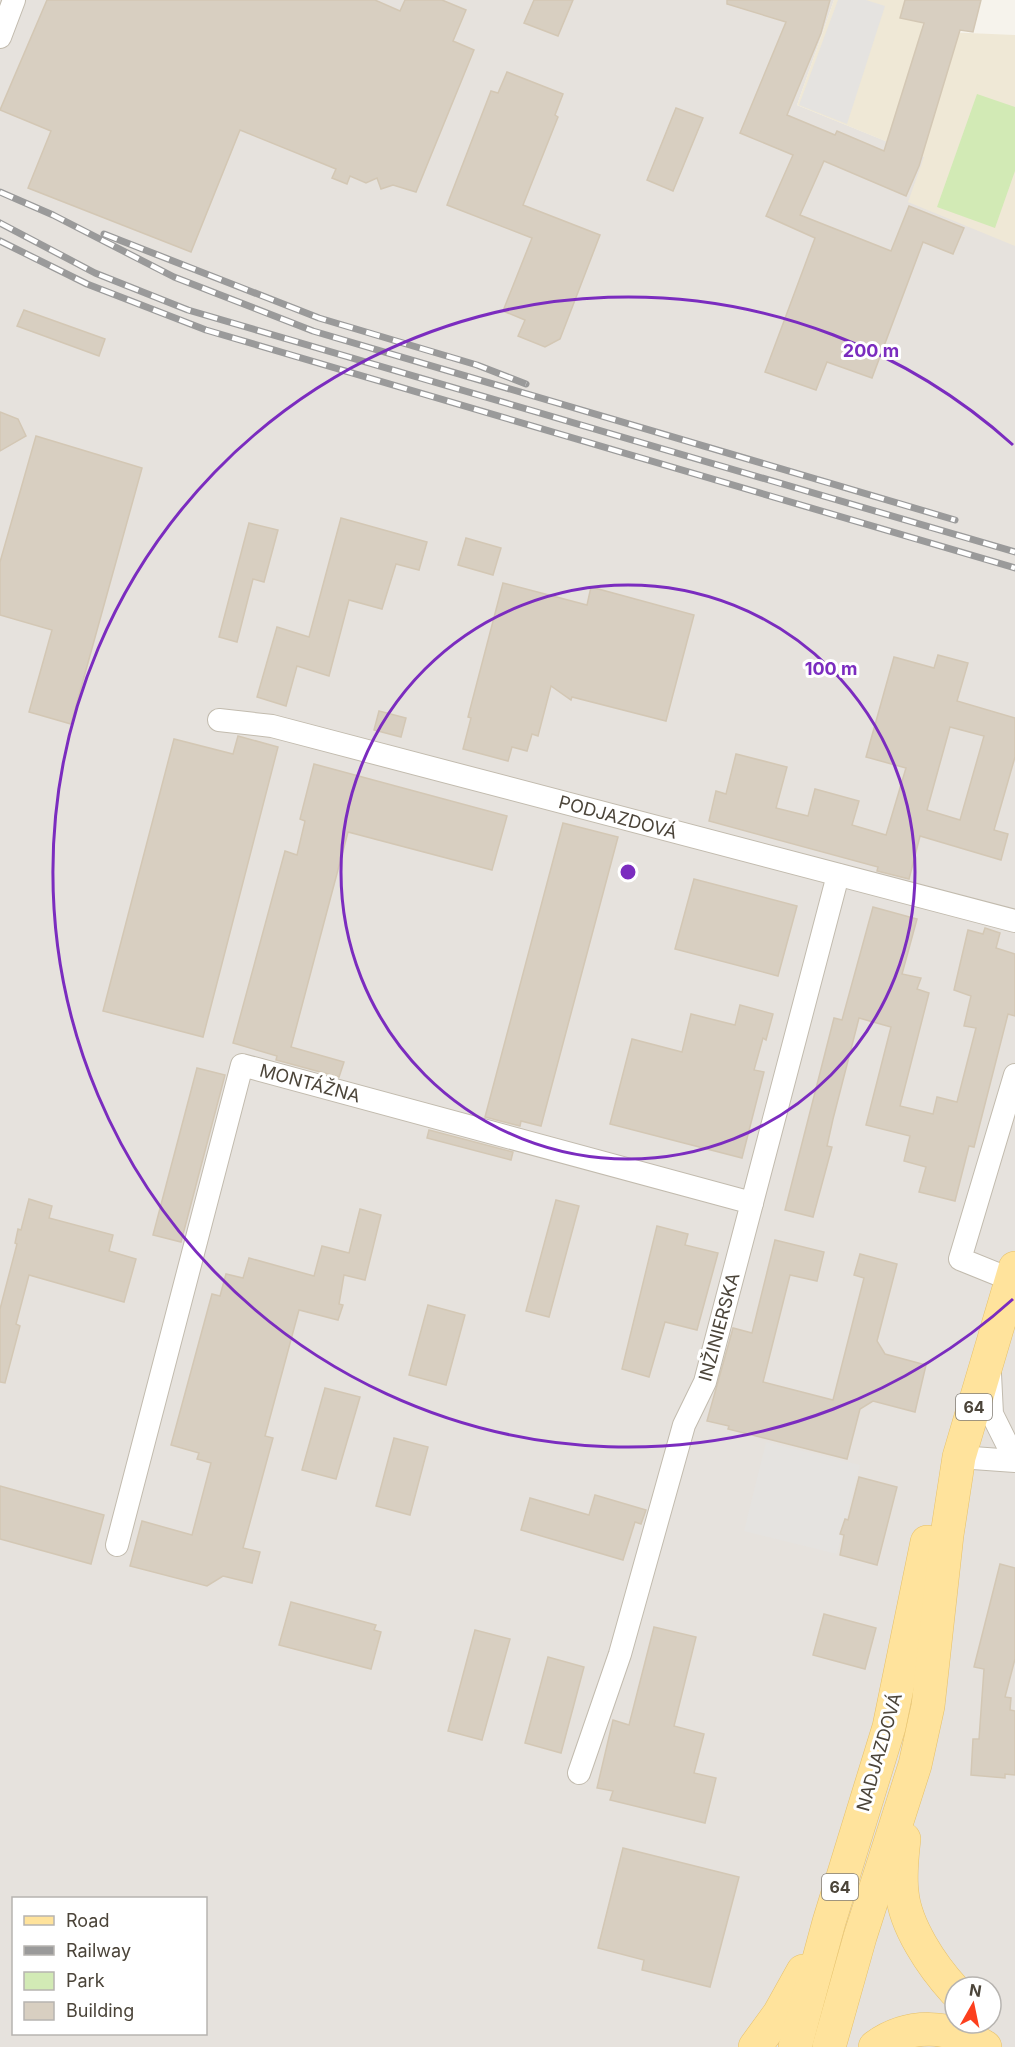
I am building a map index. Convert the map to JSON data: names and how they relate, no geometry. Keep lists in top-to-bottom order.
{
  "streets": {
    "main road": ["64", "NADJAZDOVÁ"],
    "street": ["PODJAZDOVÁ", "MONTÁŽNA", "INŽINIERSKA"]
  },
  "crossings": [
    ["PODJAZDOVÁ", "INŽINIERSKA"],
    ["MONTÁŽNA", "INŽINIERSKA"]
  ],
  "legend": [
    "Road",
    "Railway",
    "Park",
    "Building"
  ],
  "north": "top",
  "rings": ["200 m", "100 m"]
}
